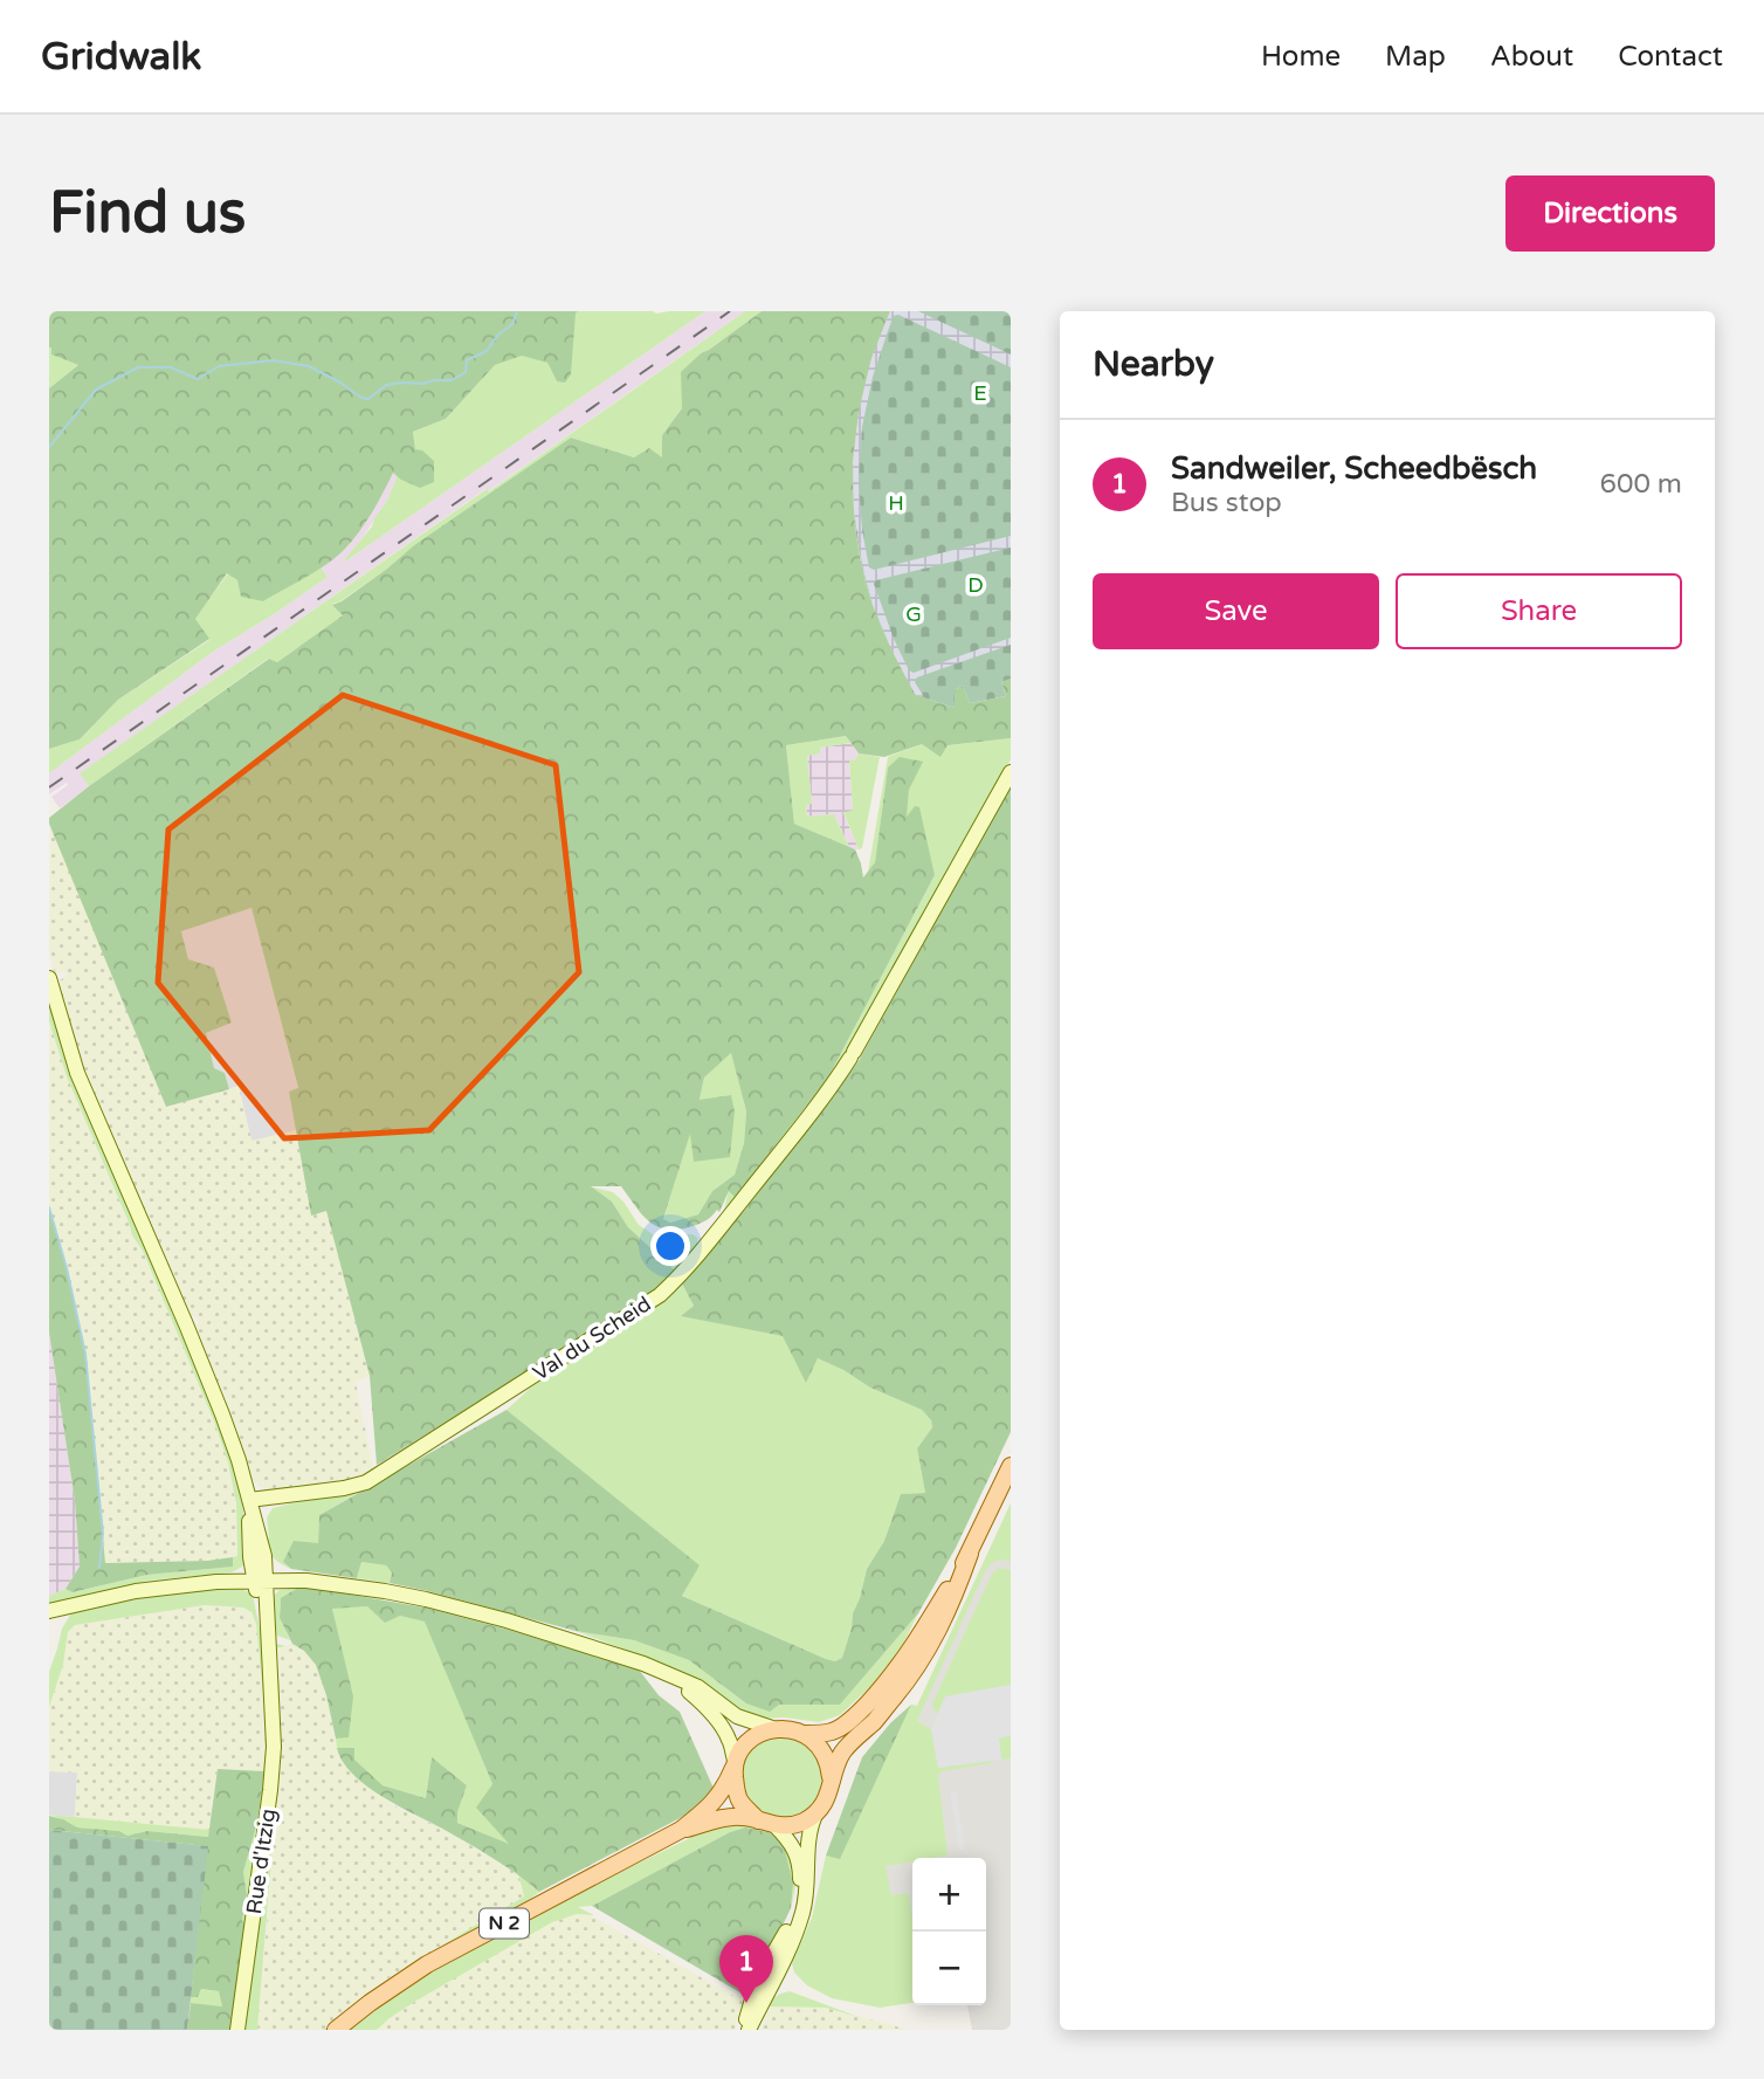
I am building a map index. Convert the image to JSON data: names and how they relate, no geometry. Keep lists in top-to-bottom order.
{
  "streets": {
    "main road": ["Val du Scheid", "Rue d'Itzig", "N 2"]
  },
  "parks": [
    "E",
    "H",
    "D",
    "G"
  ],
  "page": {
    "header": "Gridwalk",
    "nav": [
      "Home",
      "Map",
      "About",
      "Contact"
    ],
    "buttons": [
      "Directions",
      ["Save", "Share"]
    ],
    "title": "Find us",
    "heading": "Nearby",
    "list": [
      {
        "mark": "1",
        "name": "Sandweiler, Scheedbësch",
        "note": "Bus stop",
        "value": "600 m"
      }
    ],
    "map_buttons": ["+", "−"],
    "pins": "1"
  }
}
